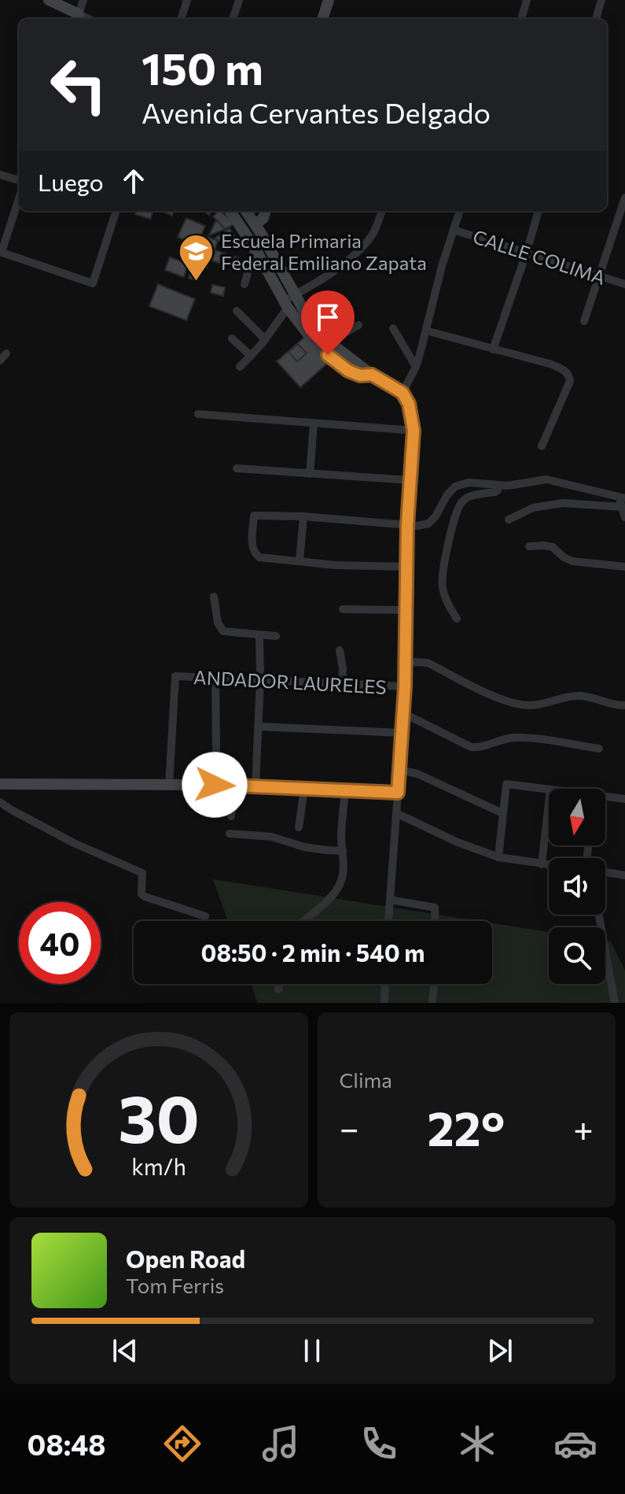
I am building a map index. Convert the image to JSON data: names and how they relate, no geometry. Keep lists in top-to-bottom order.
{
  "streets": {
    "street": ["CALLE COLIMA", "ANDADOR LAURELES"]
  },
  "places": {
    "school or university": ["Escuela Primaria Federal Emiliano Zapata"]
  },
  "north": "bottom",
  "page": {
    "turn": ["150 m", "Avenida Cervantes Delgado"],
    "then": "Luego",
    "limit": "40",
    "trip": "08:50 · 2 min · 540 m",
    "tile": "Clima",
    "heat": ["−", "22°", "+"],
    "song": ["Open Road", "Tom Ferris"],
    "tabs": "08:48",
    "gauge": ["30", "km/h"]
  }
}
